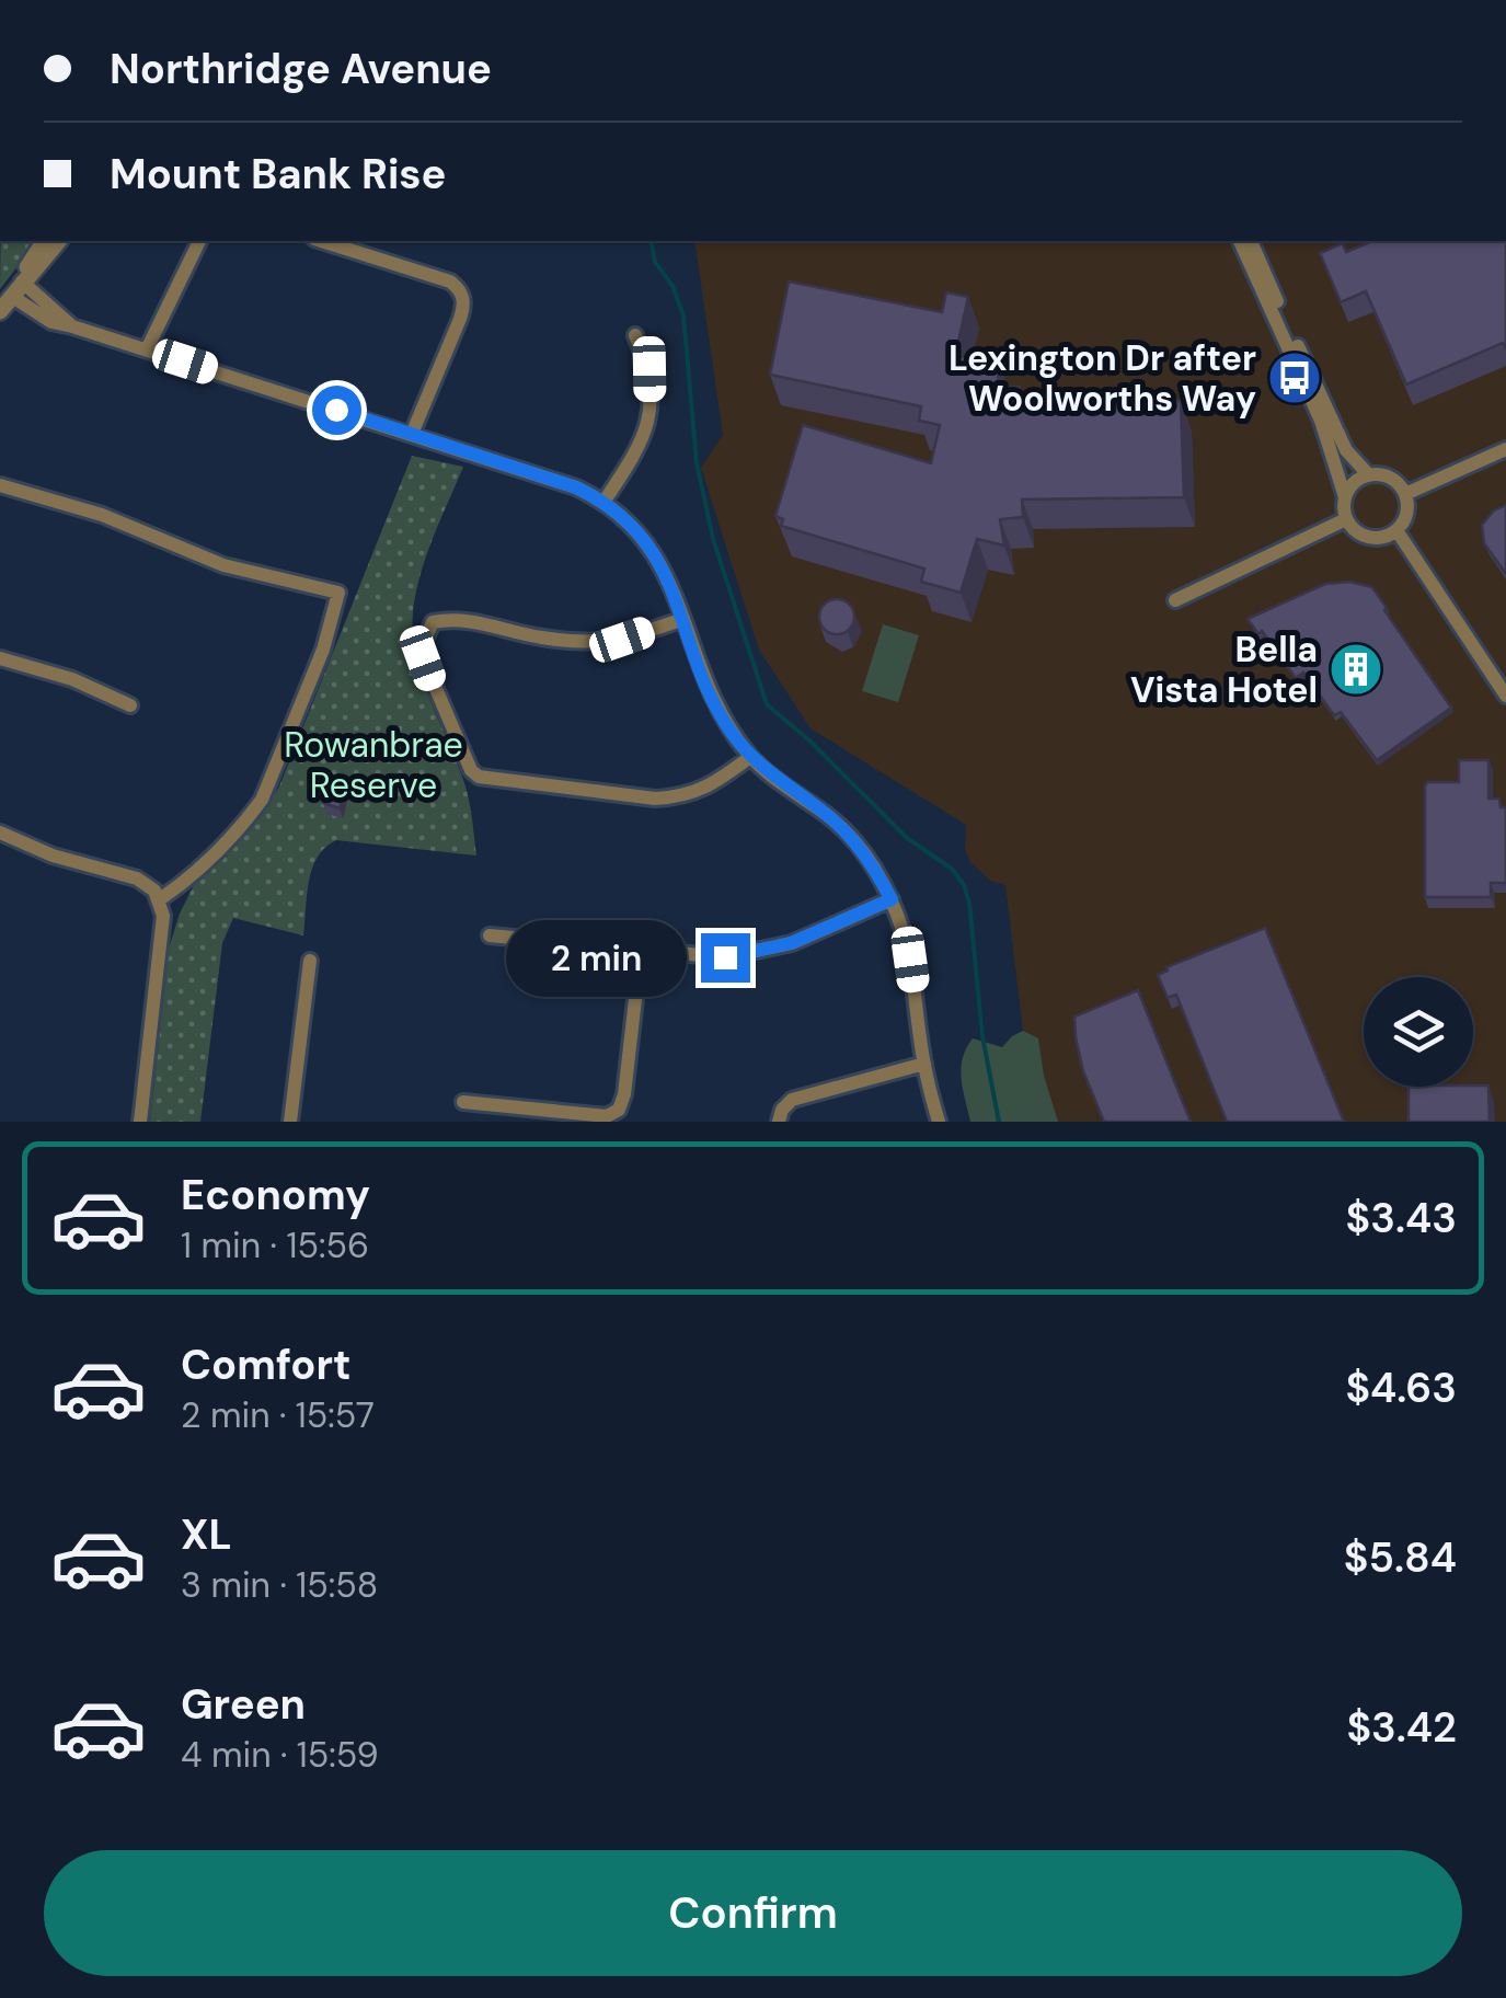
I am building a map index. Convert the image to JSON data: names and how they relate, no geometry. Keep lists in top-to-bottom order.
{
  "parks": ["Rowanbrae Reserve"],
  "places": {
    "bus stop": ["Lexington Dr after Woolworths Way"],
    "building": ["Bella Vista Hotel"]
  },
  "page": {
    "banner": ["Northridge Avenue", "Mount Bank Rise"],
    "bubble": "2 min",
    "list": [
      {
        "name": "Economy",
        "note": "1 min · 15:56",
        "value": "$3.43"
      },
      {
        "name": "Comfort",
        "note": "2 min · 15:57",
        "value": "$4.63"
      },
      {
        "name": "XL",
        "note": "3 min · 15:58",
        "value": "$5.84"
      },
      {
        "name": "Green",
        "note": "4 min · 15:59",
        "value": "$3.42"
      }
    ],
    "buttons": "Confirm"
  }
}
